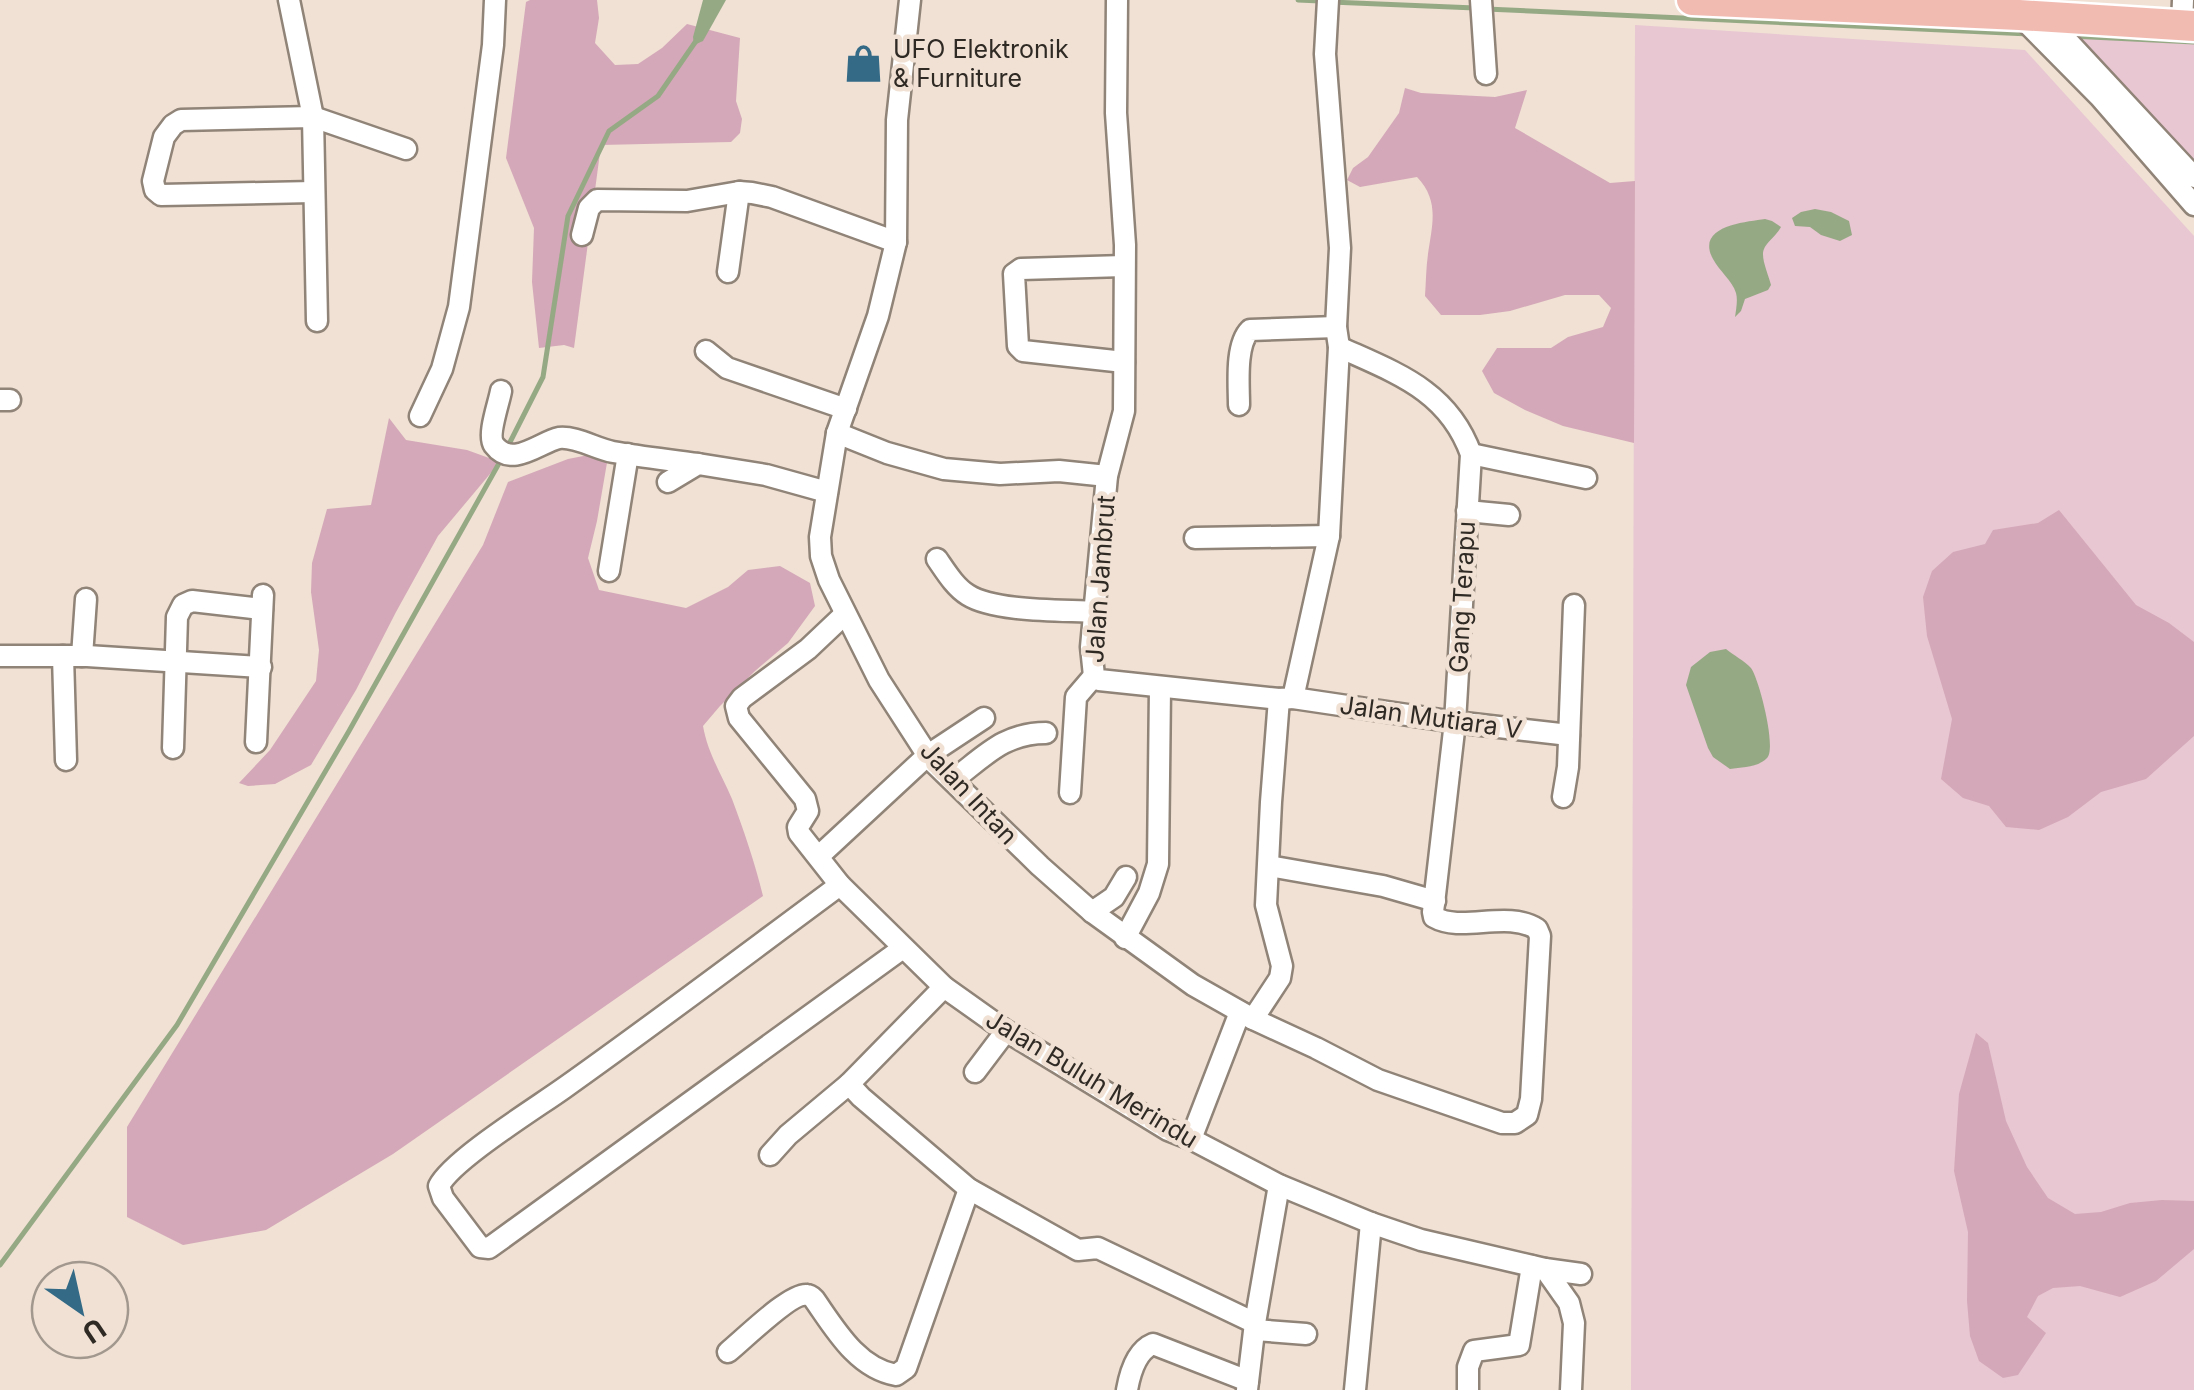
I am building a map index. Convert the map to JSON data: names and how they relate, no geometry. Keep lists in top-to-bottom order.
{
  "streets": {
    "street": [
      "Jalan Jambrut",
      "Gang Terapu",
      "Jalan Mutiara V",
      "Jalan Intan",
      "Jalan Buluh Merindu"
    ]
  },
  "crossings": [
    ["Jalan Jambrut", "Jalan Mutiara V"],
    ["Gang Terapu", "Jalan Mutiara V"],
    ["Gang Terapu", "Jalan Intan"],
    ["Jalan Intan", "Jalan Buluh Merindu"]
  ],
  "places": {
    "shop": ["UFO Elektronik & Furniture"]
  },
  "north": "bottom right"
}
